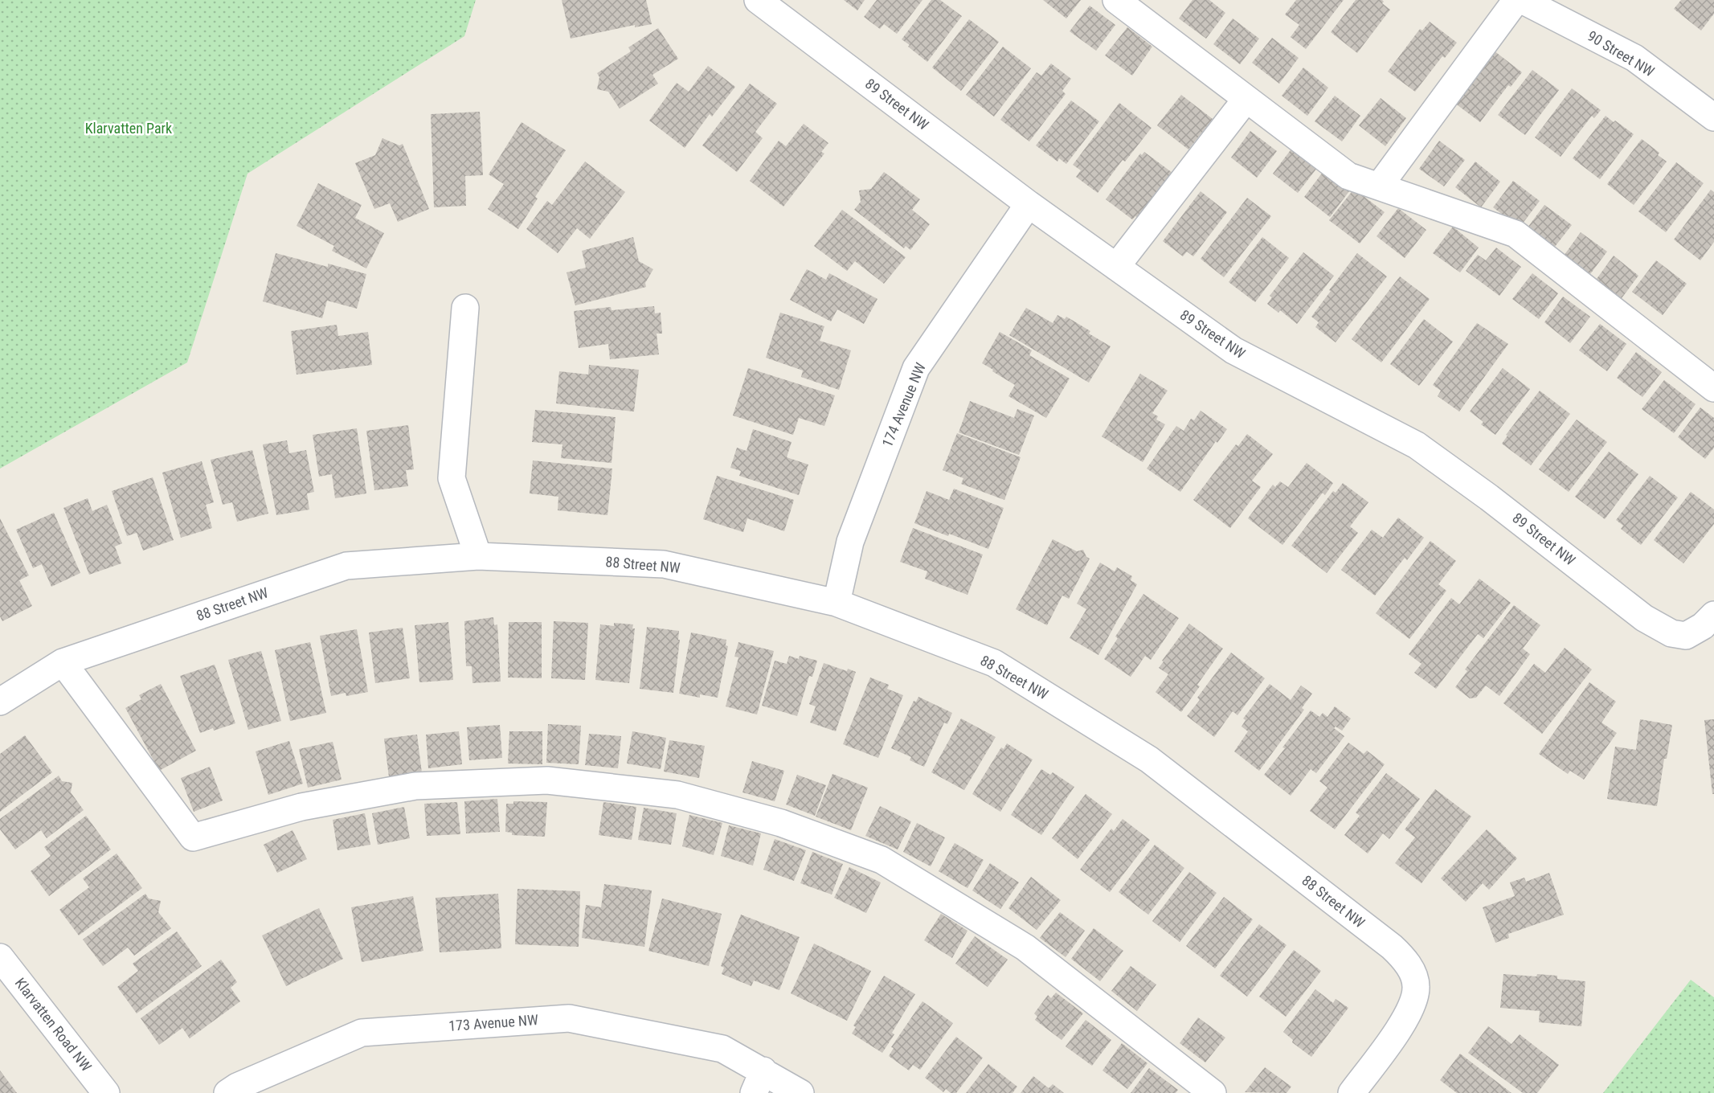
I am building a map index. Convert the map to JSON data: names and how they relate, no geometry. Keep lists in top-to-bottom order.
{
  "streets": {
    "street": [
      "90 Street NW",
      "89 Street NW",
      "174 Avenue NW",
      "88 Street NW",
      "173 Avenue NW",
      "Klarvatten Road NW"
    ]
  },
  "crossings": [
    ["89 Street NW", "174 Avenue NW"],
    ["174 Avenue NW", "88 Street NW"]
  ],
  "parks": ["Klarvatten Park"]
}
